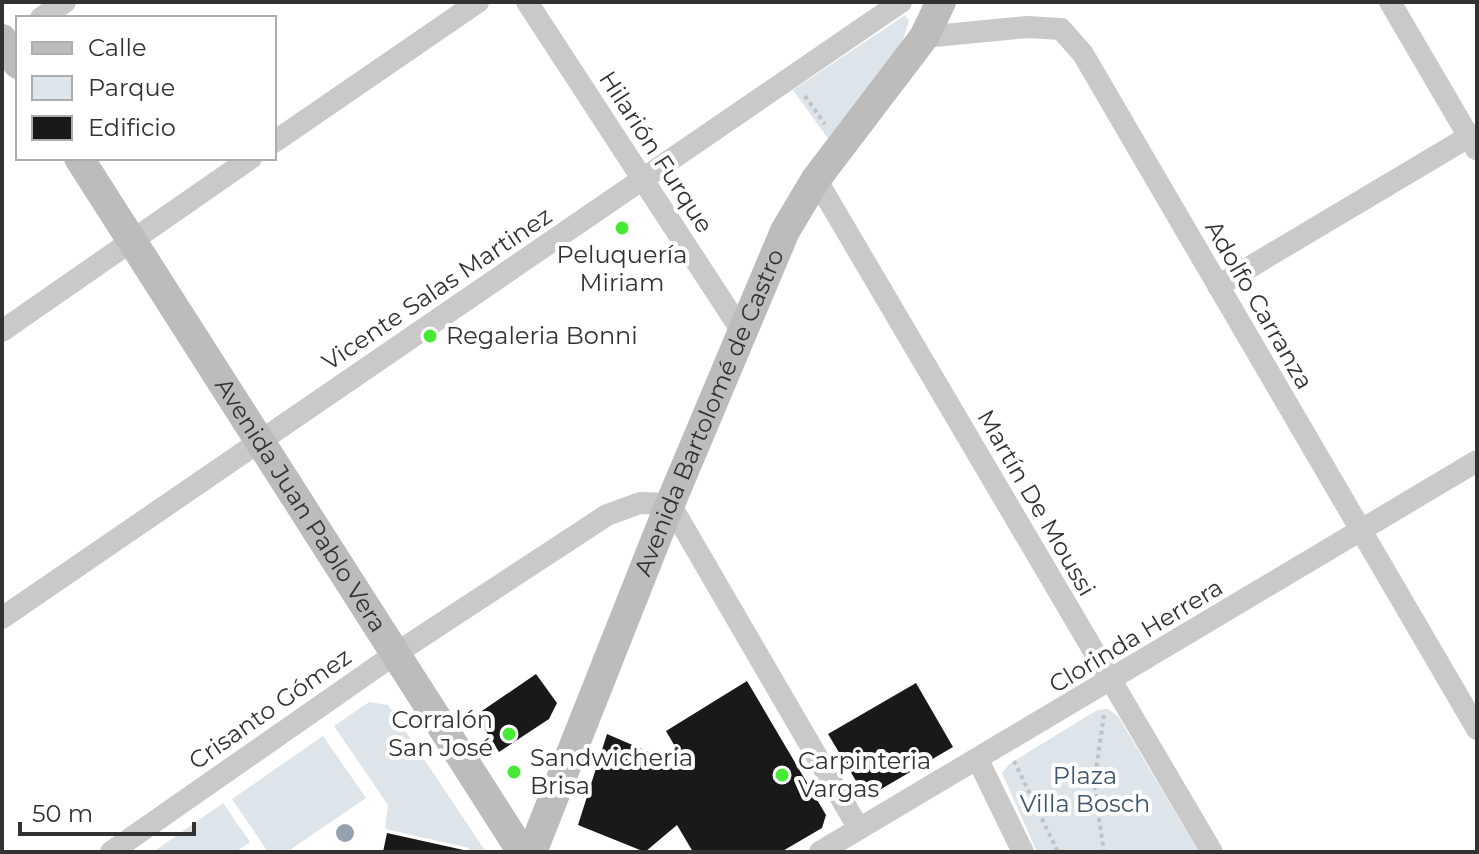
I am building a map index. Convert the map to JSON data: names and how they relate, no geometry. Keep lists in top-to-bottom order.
{
  "streets": {
    "main road": ["Avenida Bartolomé de Castro", "Avenida Juan Pablo Vera"],
    "street": [
      "Hilarión Furque",
      "Vicente Salas Martinez",
      "Adolfo Carranza",
      "Martín De Moussi",
      "Clorinda Herrera",
      "Crisanto Gómez"
    ]
  },
  "crossings": [
    ["Hilarión Furque", "Vicente Salas Martinez"],
    ["Hilarión Furque", "Avenida Bartolomé de Castro"],
    ["Vicente Salas Martinez", "Avenida Juan Pablo Vera"],
    ["Adolfo Carranza", "Avenida Bartolomé de Castro"],
    ["Adolfo Carranza", "Clorinda Herrera"],
    ["Avenida Bartolomé de Castro", "Martín De Moussi"],
    ["Avenida Bartolomé de Castro", "Crisanto Gómez"],
    ["Martín De Moussi", "Clorinda Herrera"],
    ["Avenida Juan Pablo Vera", "Crisanto Gómez"]
  ],
  "parks": ["Plaza Villa Bosch"],
  "places": [
    "Peluquería Miriam",
    "Regaleria Bonni",
    "Corralón San José",
    "Sandwicheria Brisa",
    "Carpinteria Vargas"
  ],
  "legend": ["Calle", "Parque", "Edificio"],
  "scale_bar": "50 m"
}
